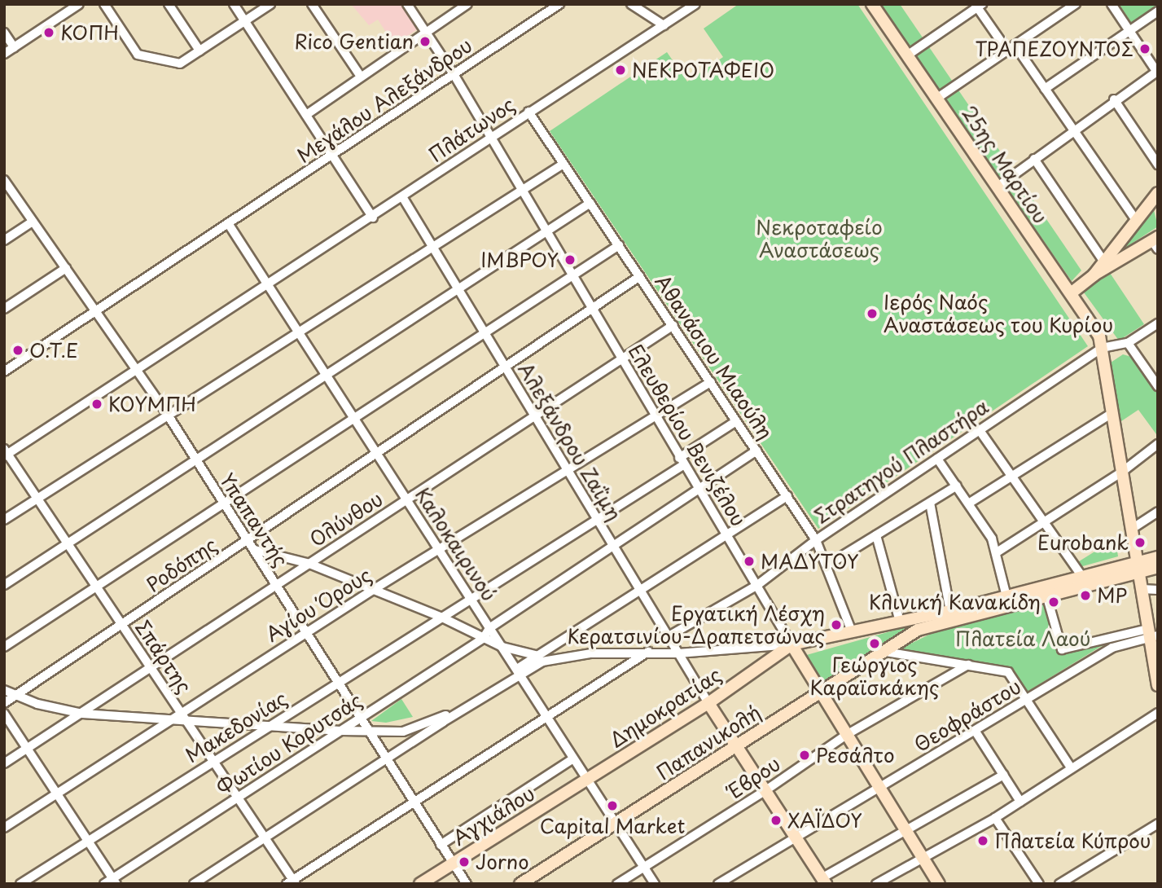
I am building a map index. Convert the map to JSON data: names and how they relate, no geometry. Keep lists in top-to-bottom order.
{
  "streets": {
    "main road": [
      "25ης Μαρτίου",
      "Ελευθερίου Βενιζέλου",
      "Δημοκρατίας",
      "Παπανικολή",
      "Αγχιάλου"
    ],
    "street": [
      "Μεγάλου Αλεξάνδρου",
      "Πλάτωνος",
      "Αθανάσιου Μιαούλη",
      "Αλεξάνδρου Ζαΐμη",
      "Στρατηγού Πλαστήρα",
      "Ολύνθου",
      "Υπαπαντής",
      "Καλοκαιρινού",
      "Ροδόπης",
      "Αγίου Όρους",
      "Σπάρτης",
      "Θεοφράστου",
      "Μακεδονίας",
      "Φωτίου Κορυτσάς",
      "Έβρου"
    ]
  },
  "crossings": [
    ["Μεγάλου Αλεξάνδρου", "Ελευθερίου Βενιζέλου"],
    ["Μεγάλου Αλεξάνδρου", "Υπαπαντής"],
    ["Μεγάλου Αλεξάνδρου", "Καλοκαιρινού"],
    ["Πλάτωνος", "Αθανάσιου Μιαούλη"],
    ["Πλάτωνος", "Ελευθερίου Βενιζέλου"],
    ["Πλάτωνος", "Αλεξάνδρου Ζαΐμη"],
    ["Πλάτωνος", "Υπαπαντής"],
    ["Πλάτωνος", "Καλοκαιρινού"],
    ["Πλάτωνος", "Σπάρτης"],
    ["25ης Μαρτίου", "Στρατηγού Πλαστήρα"],
    ["25ης Μαρτίου", "Δημοκρατίας"],
    ["25ης Μαρτίου", "Θεοφράστου"],
    ["Αθανάσιου Μιαούλη", "Στρατηγού Πλαστήρα"],
    ["Αθανάσιου Μιαούλη", "Ολύνθου"],
    ["Αθανάσιου Μιαούλη", "Ροδόπης"],
    ["Αθανάσιου Μιαούλη", "Αγίου Όρους"],
    ["Αθανάσιου Μιαούλη", "Δημοκρατίας"],
    ["Αθανάσιου Μιαούλη", "Μακεδονίας"],
    ["Ελευθερίου Βενιζέλου", "Στρατηγού Πλαστήρα"],
    ["Ελευθερίου Βενιζέλου", "Ολύνθου"],
    ["Ελευθερίου Βενιζέλου", "Ροδόπης"],
    ["Ελευθερίου Βενιζέλου", "Αγίου Όρους"],
    ["Ελευθερίου Βενιζέλου", "Δημοκρατίας"],
    ["Ελευθερίου Βενιζέλου", "Θεοφράστου"],
    ["Ελευθερίου Βενιζέλου", "Μακεδονίας"],
    ["Ελευθερίου Βενιζέλου", "Παπανικολή"],
    ["Ελευθερίου Βενιζέλου", "Έβρου"],
    ["Αλεξάνδρου Ζαΐμη", "Στρατηγού Πλαστήρα"],
    ["Αλεξάνδρου Ζαΐμη", "Ολύνθου"],
    ["Αλεξάνδρου Ζαΐμη", "Ροδόπης"],
    ["Αλεξάνδρου Ζαΐμη", "Αγίου Όρους"],
    ["Αλεξάνδρου Ζαΐμη", "Δημοκρατίας"],
    ["Αλεξάνδρου Ζαΐμη", "Μακεδονίας"],
    ["Ολύνθου", "Υπαπαντής"],
    ["Ολύνθου", "Καλοκαιρινού"],
    ["Ολύνθου", "Σπάρτης"],
    ["Υπαπαντής", "Ροδόπης"],
    ["Υπαπαντής", "Αγίου Όρους"],
    ["Υπαπαντής", "Μακεδονίας"],
    ["Υπαπαντής", "Φωτίου Κορυτσάς"],
    ["Υπαπαντής", "Αγχιάλου"],
    ["Καλοκαιρινού", "Ροδόπης"],
    ["Καλοκαιρινού", "Αγίου Όρους"],
    ["Καλοκαιρινού", "Δημοκρατίας"],
    ["Καλοκαιρινού", "Μακεδονίας"],
    ["Καλοκαιρινού", "Παπανικολή"],
    ["Καλοκαιρινού", "Φωτίου Κορυτσάς"],
    ["Καλοκαιρινού", "Έβρου"],
    ["Καλοκαιρινού", "Αγχιάλου"],
    ["Ροδόπης", "Σπάρτης"],
    ["Αγίου Όρους", "Σπάρτης"],
    ["Σπάρτης", "Μακεδονίας"],
    ["Σπάρτης", "Φωτίου Κορυτσάς"],
    ["Δημοκρατίας", "Παπανικολή"],
    ["Δημοκρατίας", "Αγχιάλου"]
  ],
  "parks": ["Νεκροταφείο Αναστάσεως", "Πλατεία Λαού"],
  "places": [
    "ΚΟΠΗ",
    "Rico Gentian",
    "ΤΡΑΠΕΖΟΥΝΤΟΣ",
    "ΝΕΚΡΟΤΑΦΕΙΟ",
    "ΙΜΒΡΟΥ",
    "Ιερός Ναός Αναστάσεως του Κυρίου",
    "Ο.Τ.Ε",
    "ΚΟΥΜΠΗ",
    "Eurobank",
    "ΜΑΔΥΤΟΥ",
    "MP",
    "Κλινική Κανακίδη",
    "Εργατική Λέσχη Κερατσινίου-Δραπετσώνας",
    "Γεώργιος Καραϊσκάκης",
    "Ρεσάλτο",
    "Capital Market",
    "ΧΑΪΔΟΥ",
    "Πλατεία Κύπρου",
    "Jorno"
  ]
}
